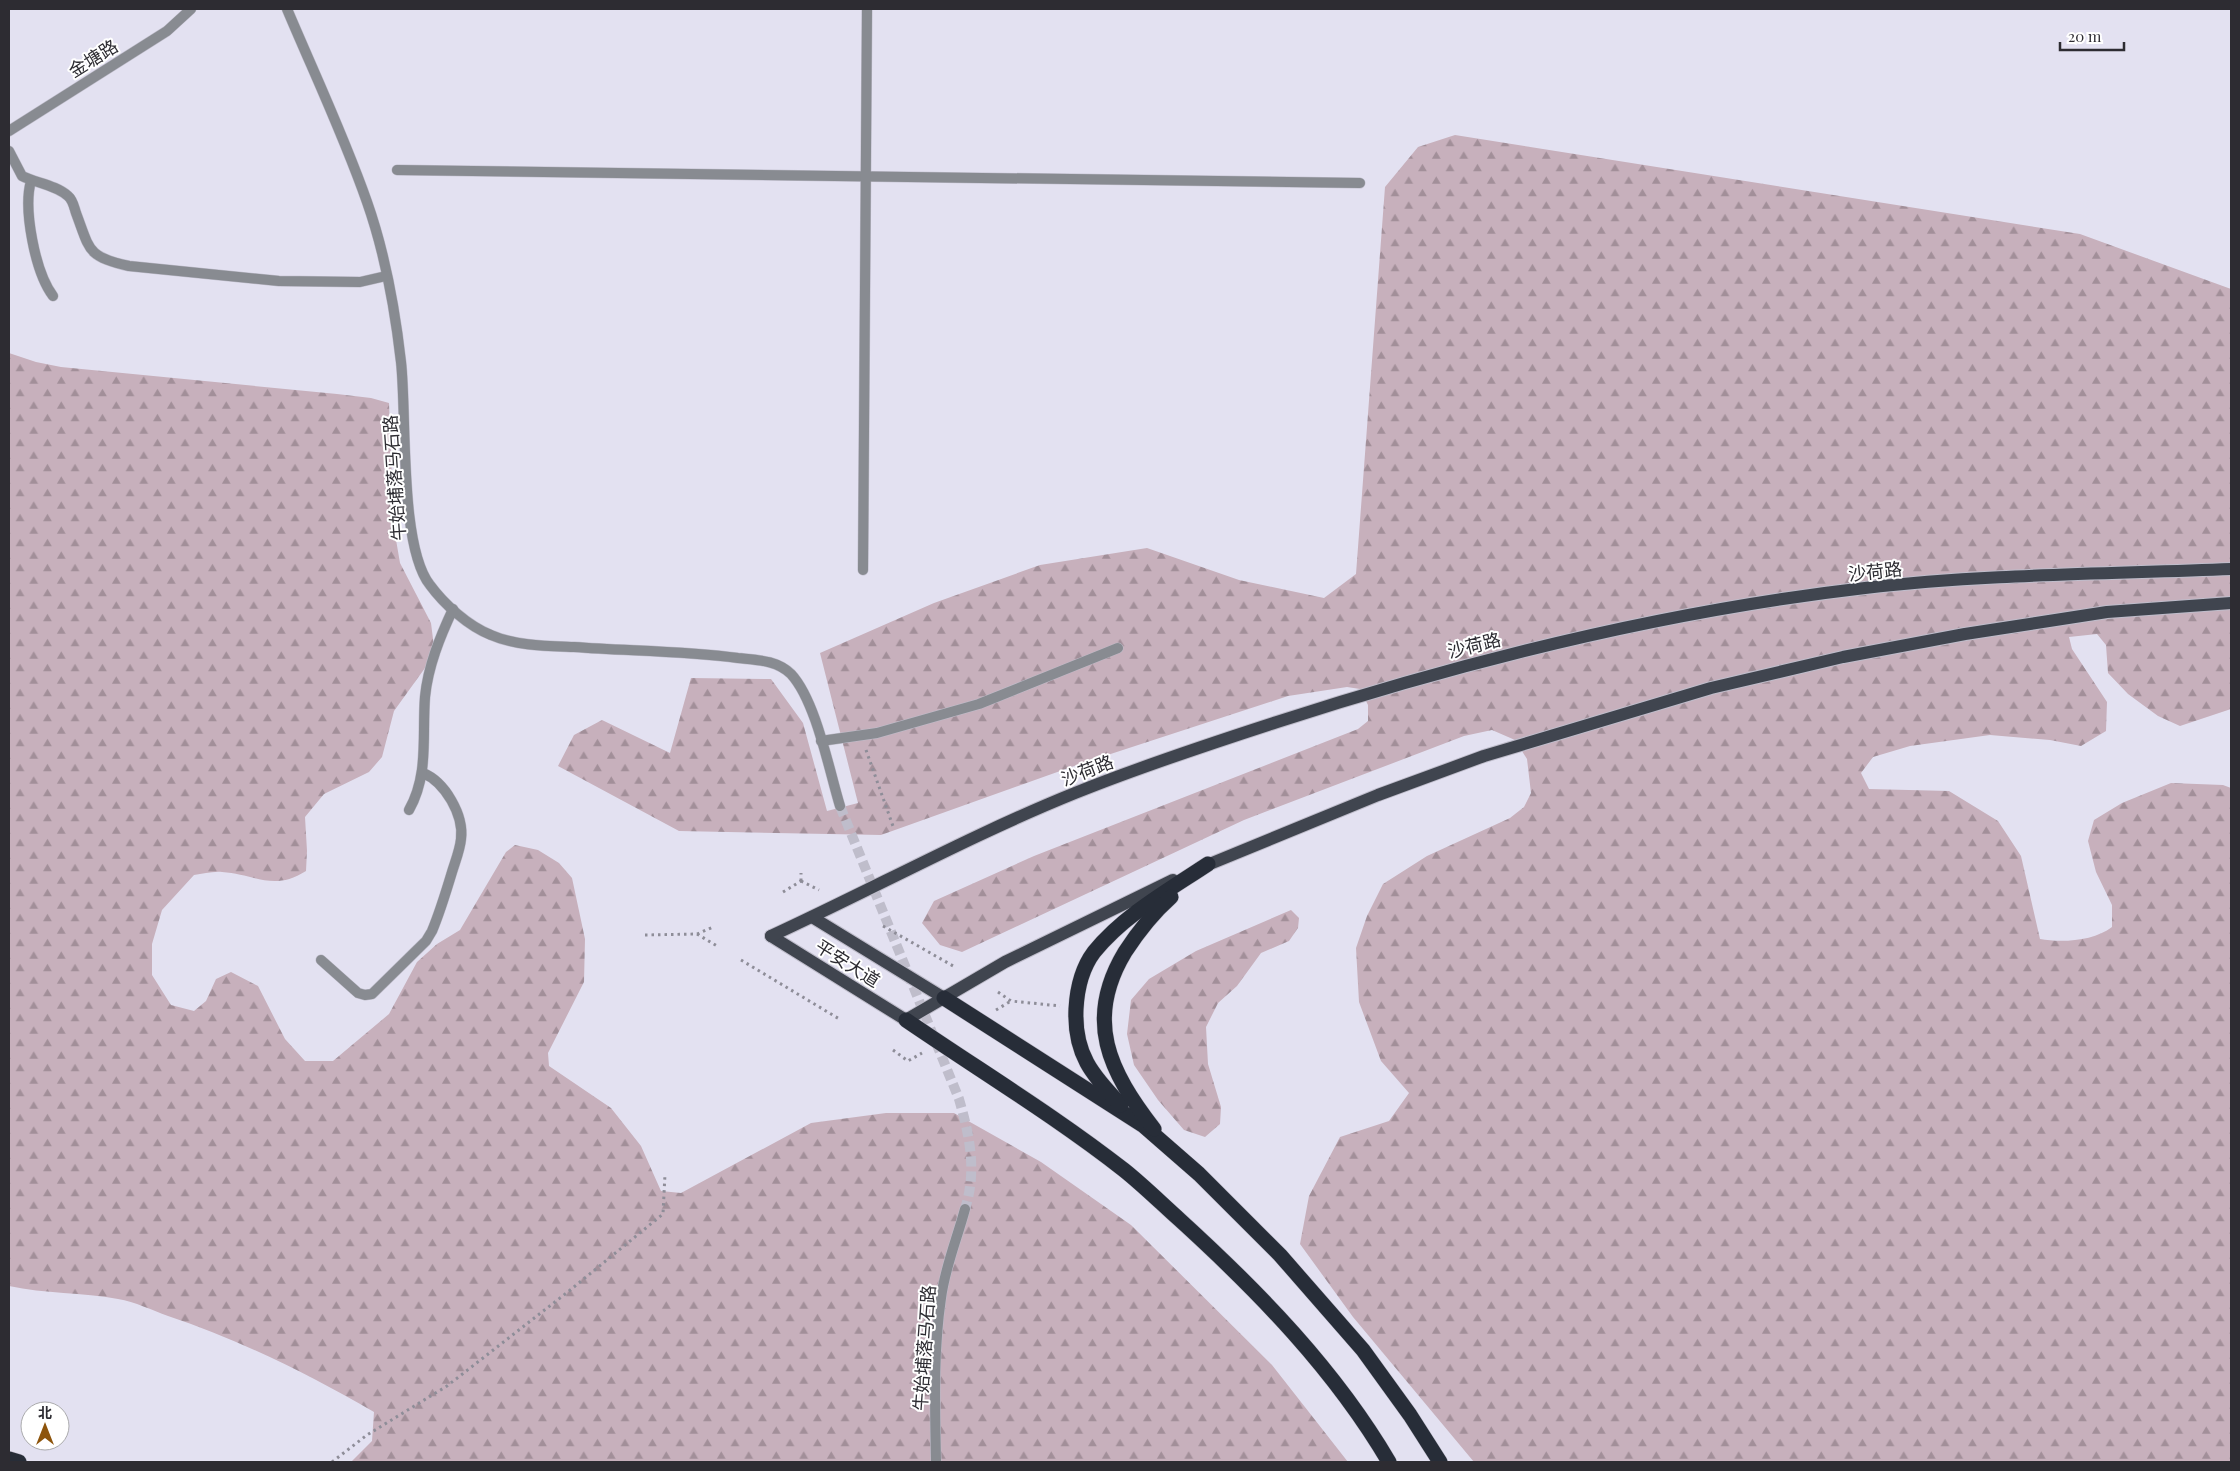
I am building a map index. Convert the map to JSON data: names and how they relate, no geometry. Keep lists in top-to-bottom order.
{
  "streets": {
    "main road": ["沙荷路", "平安大道"],
    "street": ["金塘路", "牛始埔落马石路"]
  },
  "crossings": [
    ["沙荷路", "平安大道"]
  ],
  "scale_bar": "20 m",
  "north": "top"
}
